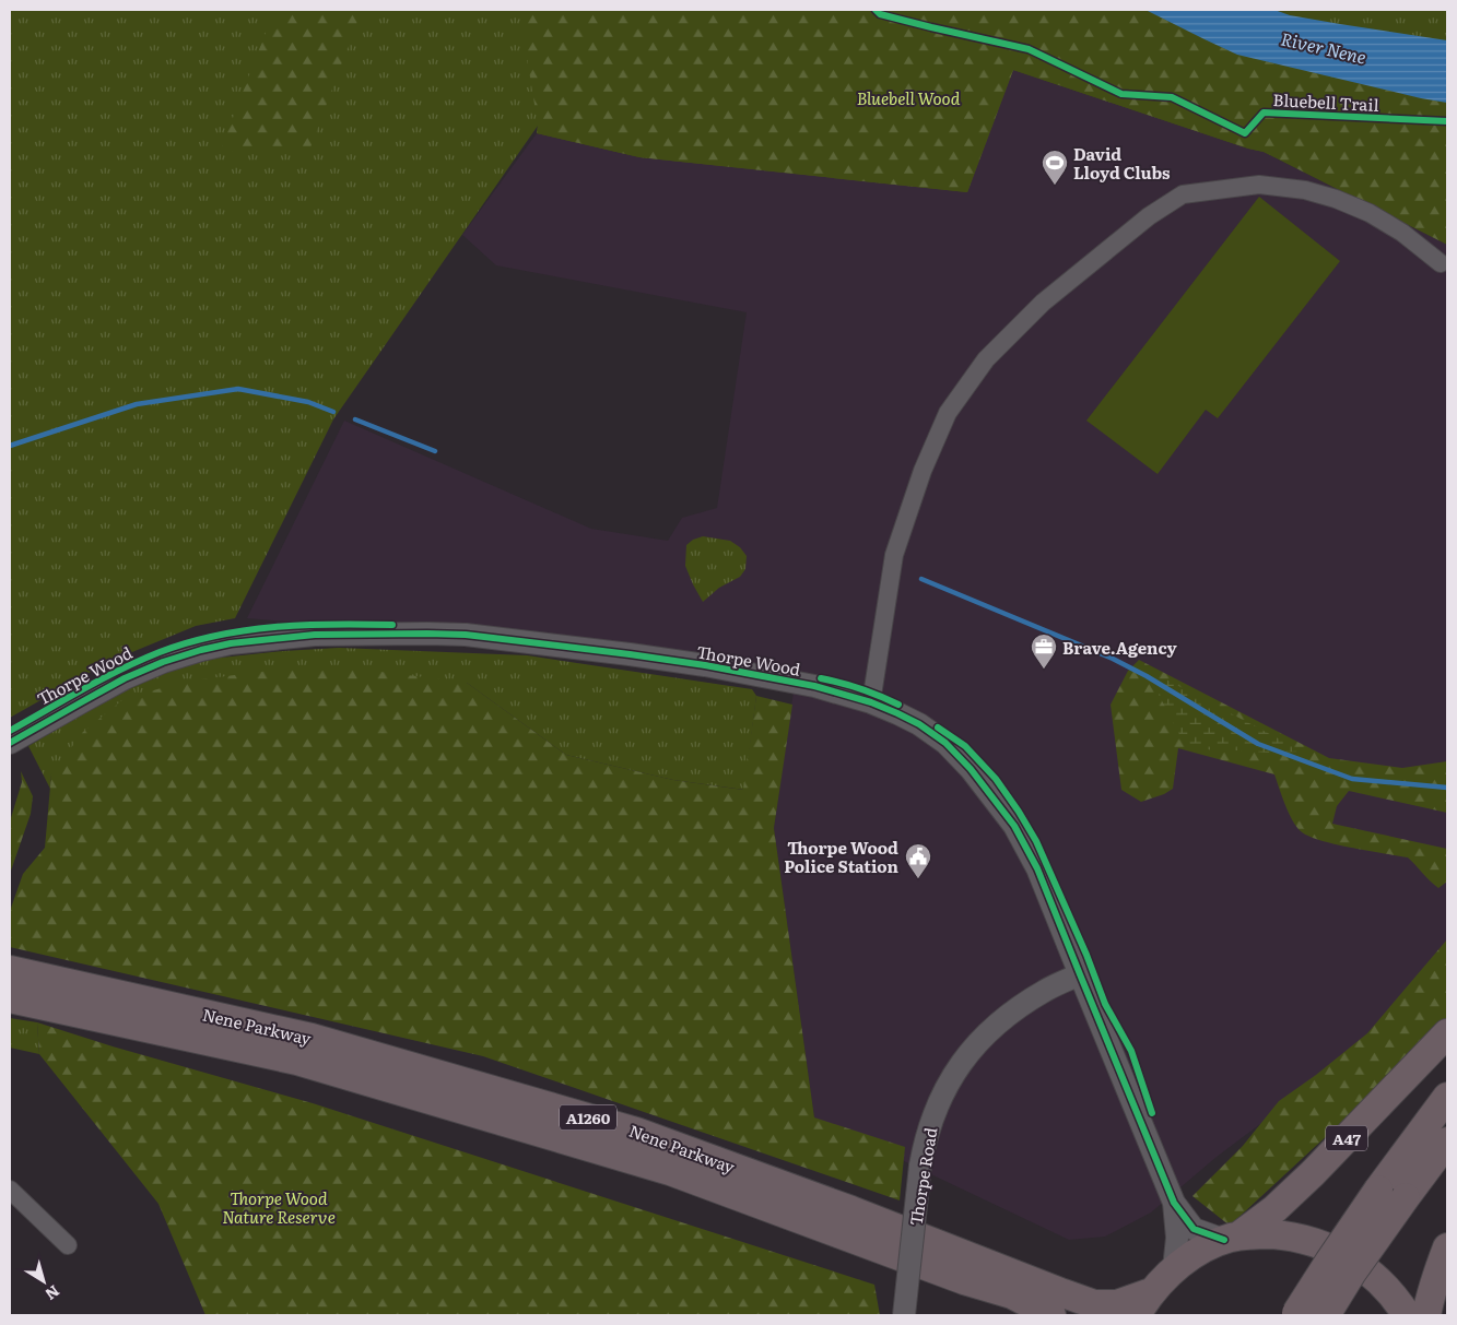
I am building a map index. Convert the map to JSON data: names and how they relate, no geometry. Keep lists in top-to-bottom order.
{
  "streets": {
    "highway": ["Nene Parkway", "A1260", "A47"],
    "street": ["Thorpe Wood", "Thorpe Road"],
    "cycle path": ["Bluebell Trail"]
  },
  "crossings": [
    ["Thorpe Wood", "A47"],
    ["Thorpe Wood", "Thorpe Road"]
  ],
  "water": ["River Nene"],
  "parks": ["Bluebell Wood", "Thorpe Wood Nature Reserve"],
  "places": {
    "sports": ["David Lloyd Clubs"],
    "office": ["Brave.Agency"],
    "public building": ["Thorpe Wood Police Station"]
  },
  "north": "bottom right"
}
